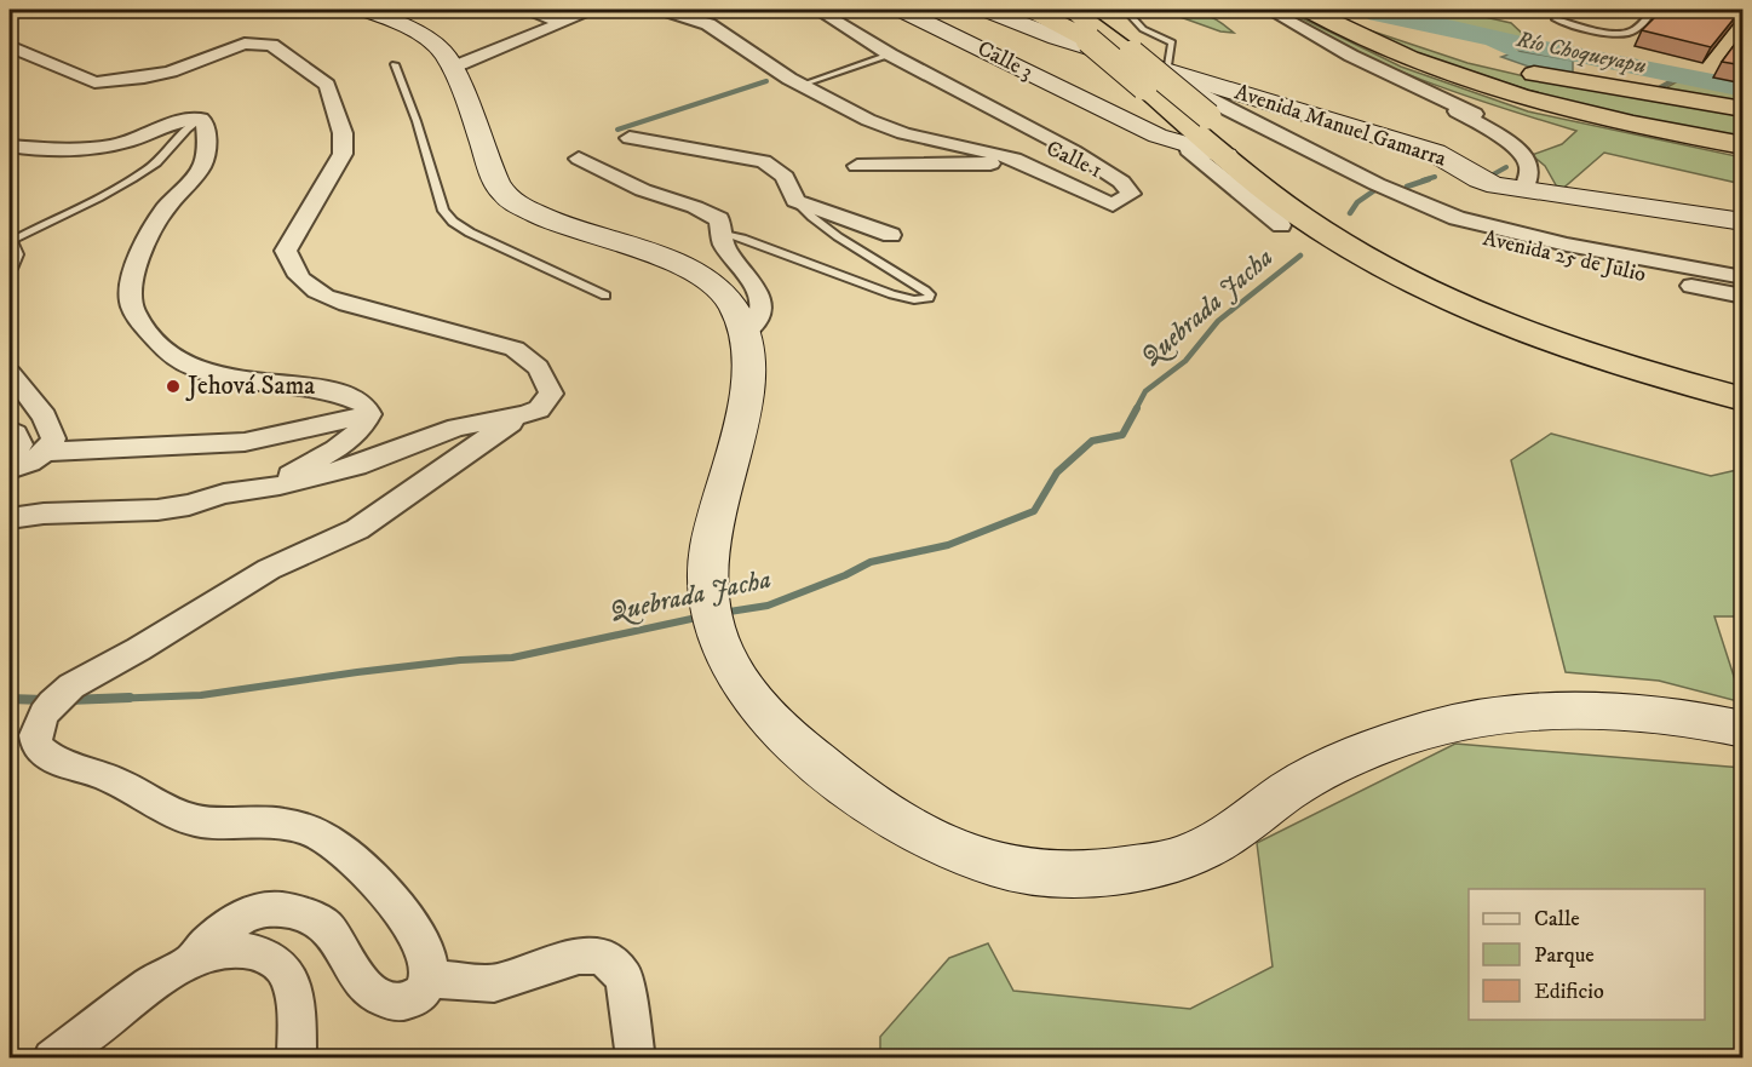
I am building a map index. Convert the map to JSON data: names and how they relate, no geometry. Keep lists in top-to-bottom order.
{
  "streets": {
    "street": [
      "Calle 3",
      "Avenida Manuel Gamarra",
      "Calle 1",
      "Avenida 25 de Julio"
    ]
  },
  "crossings": [
    ["Avenida Manuel Gamarra", "Avenida 25 de Julio"]
  ],
  "water": ["Río Choqueyapu", "Quebrada Jacha"],
  "places": ["Jehová Sama"],
  "legend": ["Calle", "Parque", "Edificio"]
}
